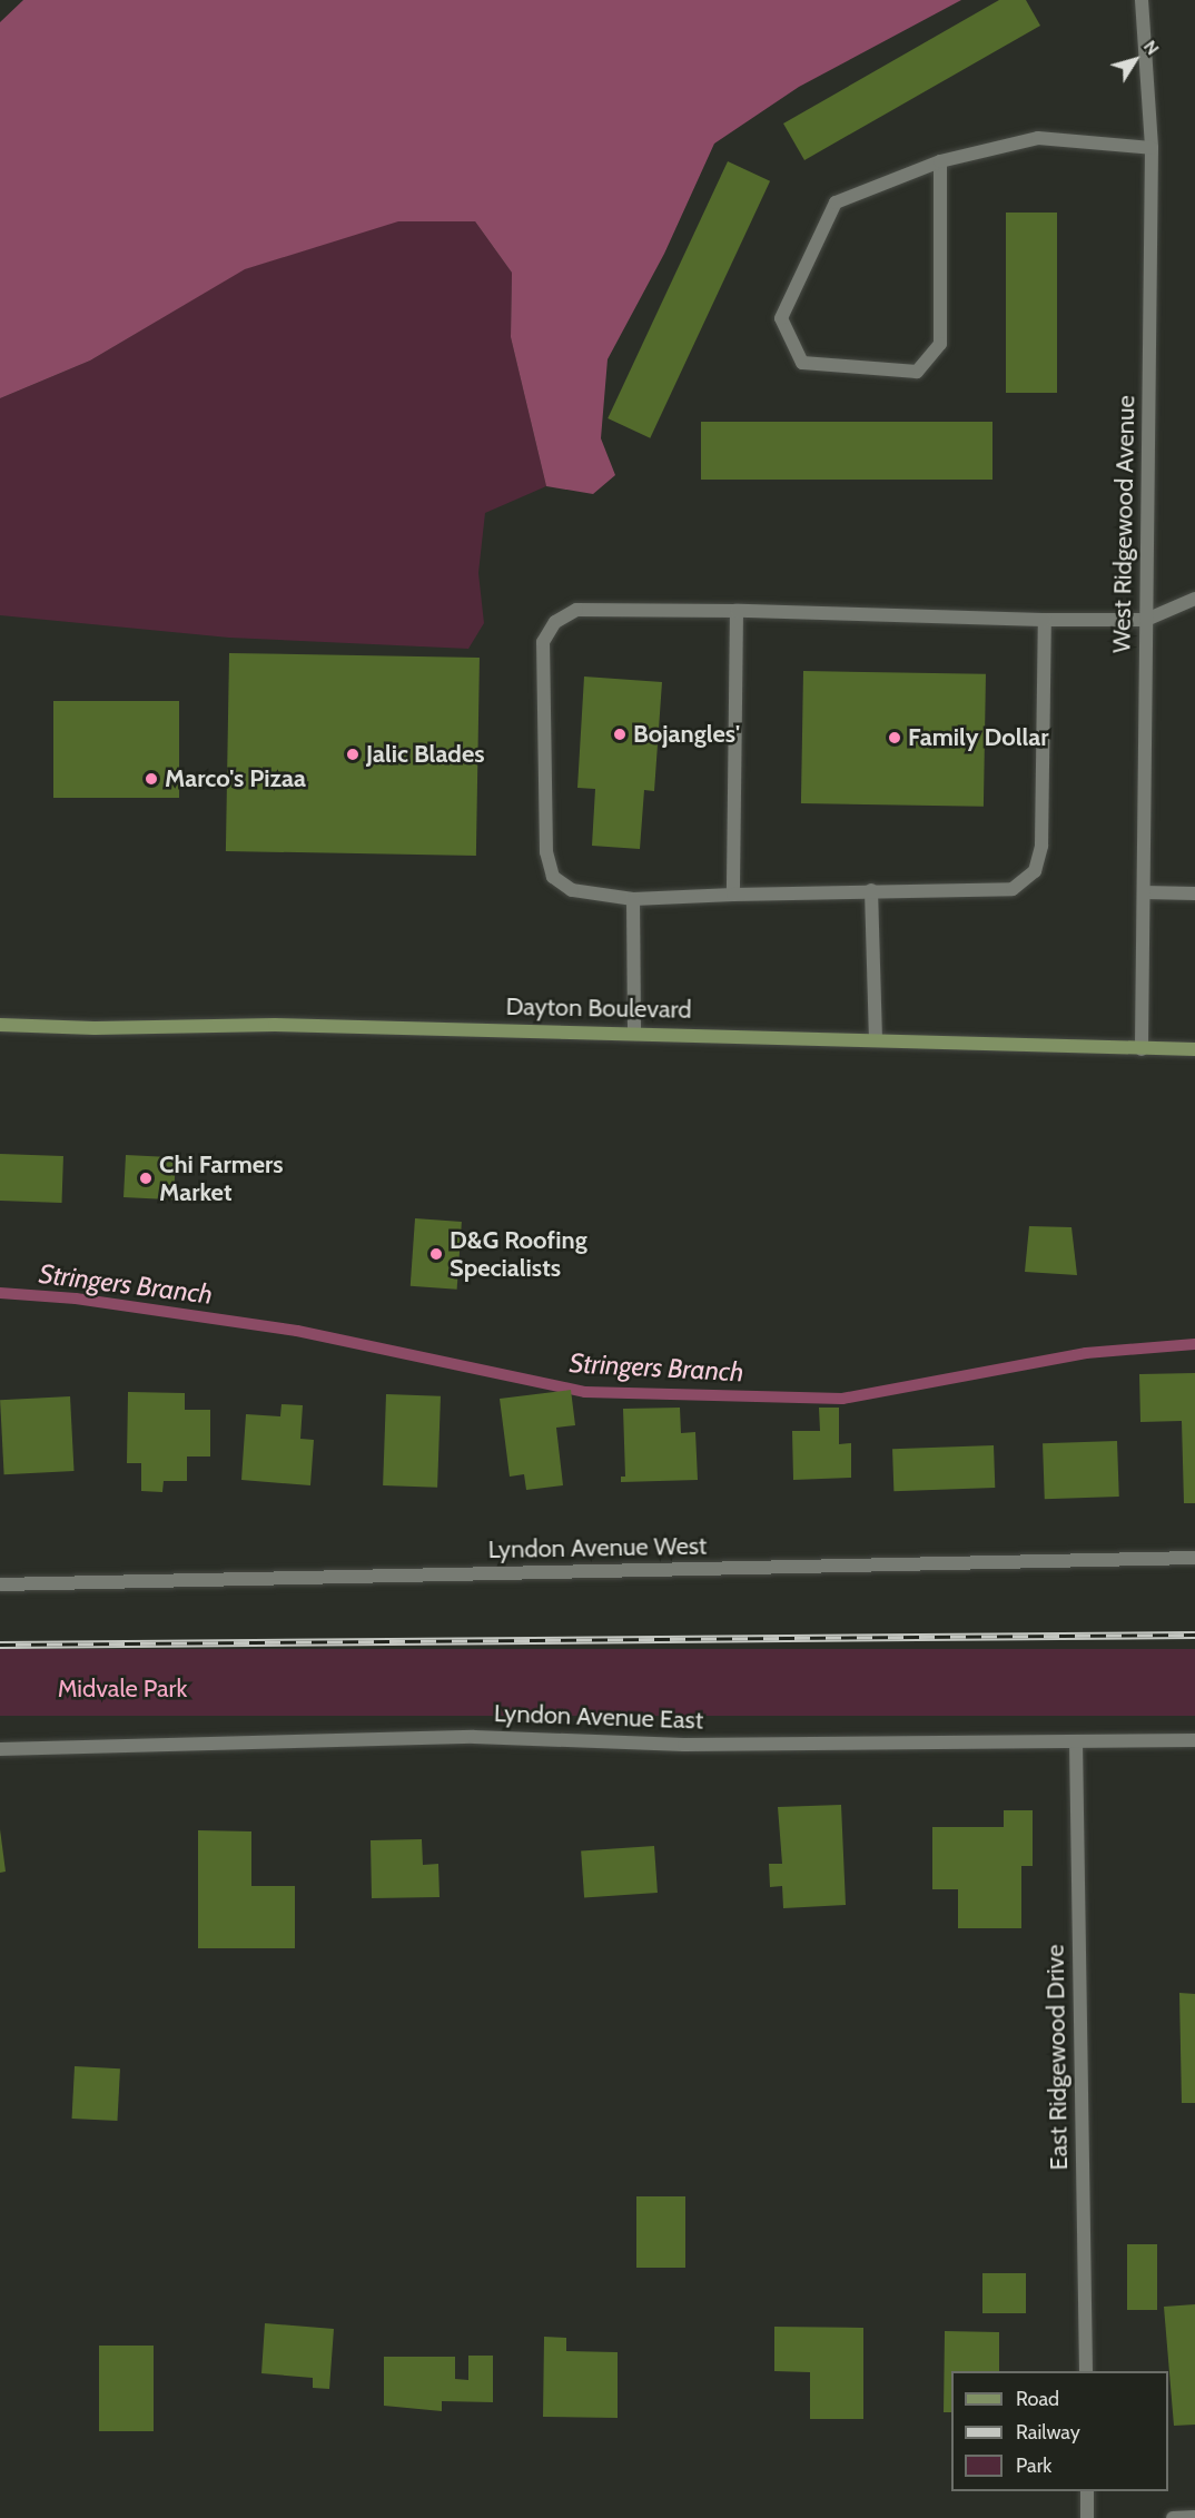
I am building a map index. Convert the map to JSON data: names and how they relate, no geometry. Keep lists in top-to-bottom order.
{
  "streets": {
    "main road": ["Dayton Boulevard"],
    "street": [
      "West Ridgewood Avenue",
      "Lyndon Avenue West",
      "Lyndon Avenue East",
      "East Ridgewood Drive"
    ]
  },
  "crossings": [
    ["West Ridgewood Avenue", "Dayton Boulevard"],
    ["Lyndon Avenue East", "East Ridgewood Drive"]
  ],
  "water": ["Stringers Branch"],
  "parks": ["Midvale Park"],
  "places": [
    "Bojangles'",
    "Family Dollar",
    "Jalic Blades",
    "Marco's Pizaa",
    "Chi Farmers Market",
    "D&G Roofing Specialists"
  ],
  "legend": ["Road", "Railway", "Park"],
  "north": "top right"
}
